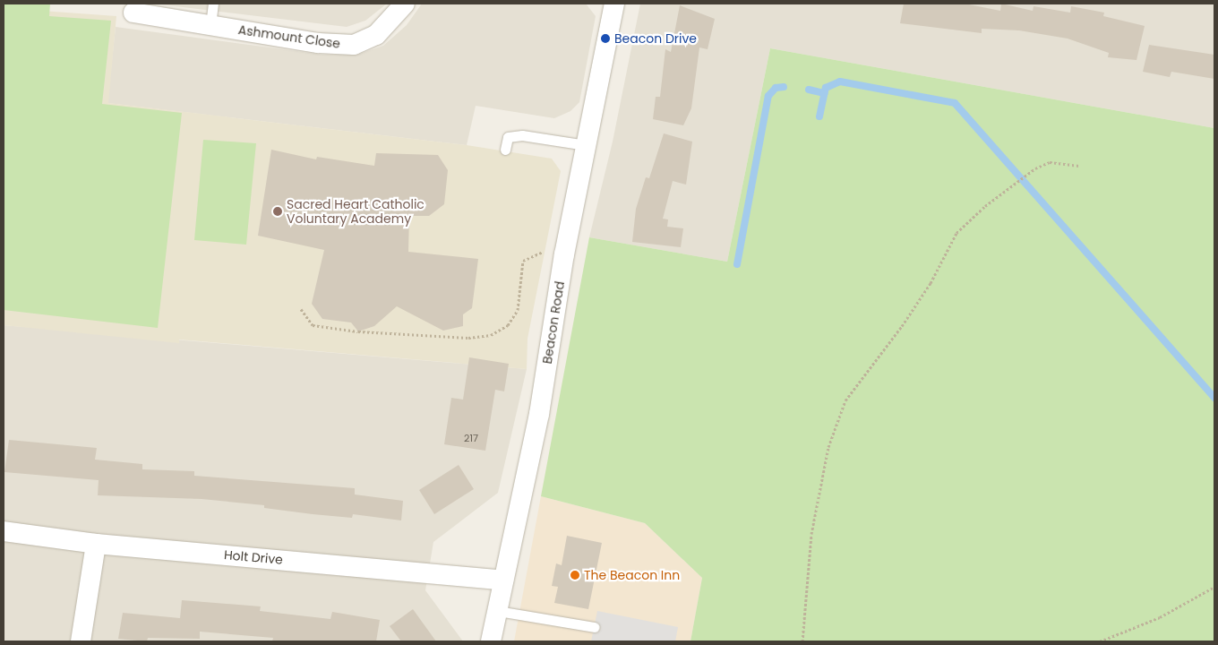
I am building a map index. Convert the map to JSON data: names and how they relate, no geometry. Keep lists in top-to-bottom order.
{
  "streets": {
    "street": ["Ashmount Close", "Beacon Road", "Holt Drive"]
  },
  "crossings": [
    ["Beacon Road", "Holt Drive"]
  ],
  "places": ["Beacon Drive", "Sacred Heart Catholic Voluntary Academy", "The Beacon Inn"],
  "house_numbers": ["217"]
}
